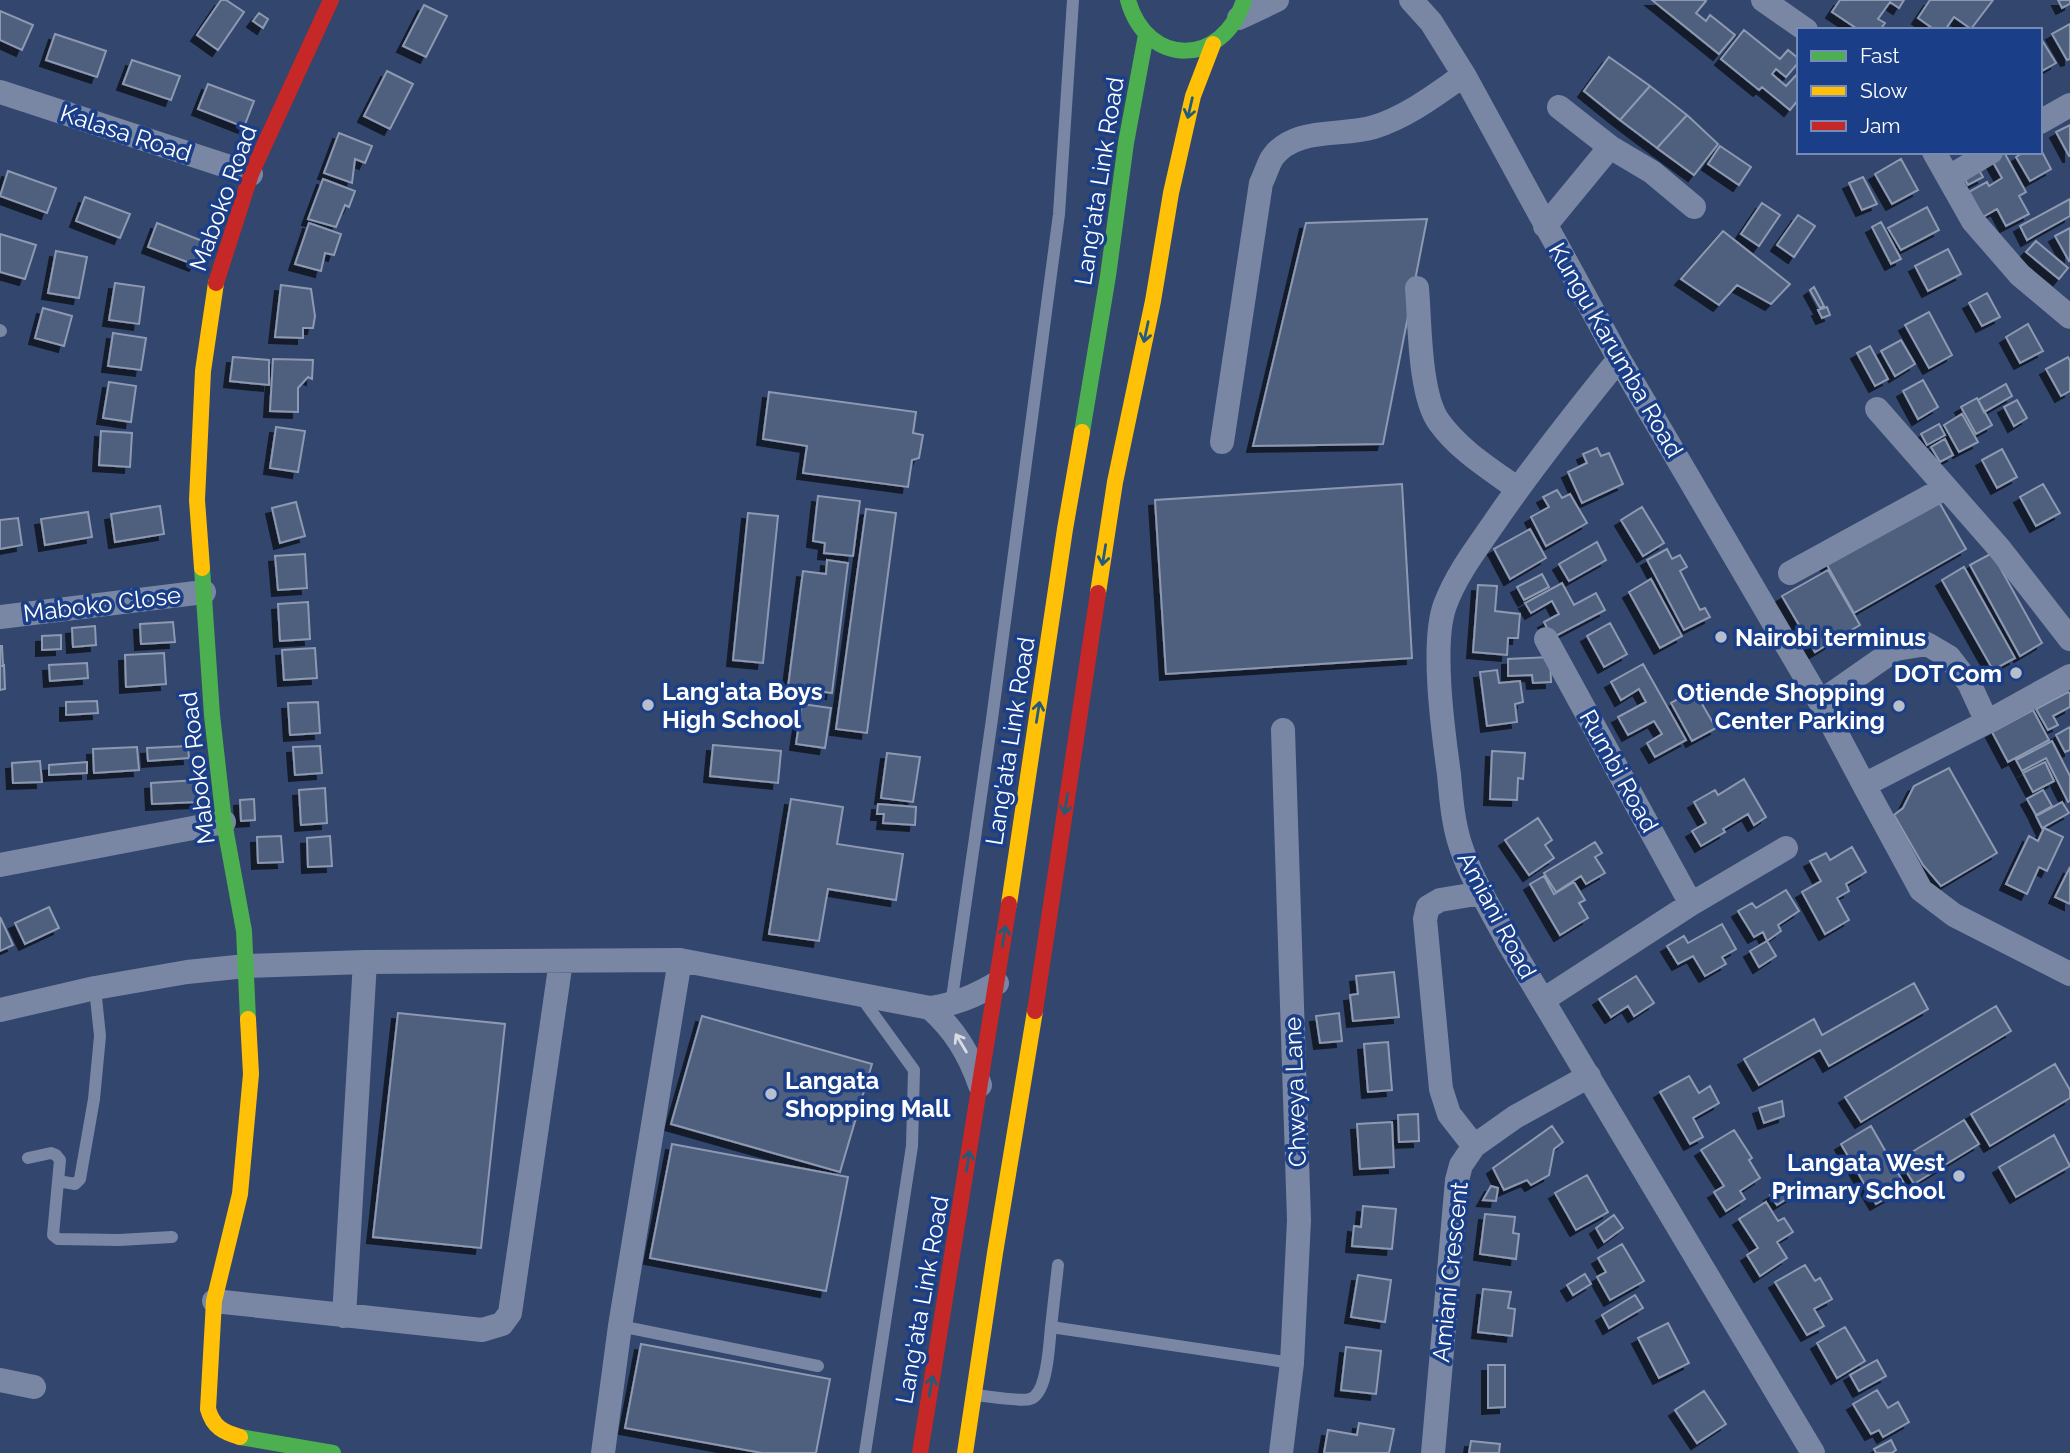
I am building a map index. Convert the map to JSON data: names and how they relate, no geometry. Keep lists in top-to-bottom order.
{
  "streets": {
    "main road": ["Lang'ata Link Road", "Maboko Road"],
    "street": [
      "Kalasa Road",
      "Kungu Karumba Road",
      "Maboko Close",
      "Rumbi Road",
      "Amiani Road",
      "Chweya Lane",
      "Amiani Crescent"
    ]
  },
  "crossings": [
    ["Kalasa Road", "Maboko Road"],
    ["Maboko Road", "Maboko Close"],
    ["Kungu Karumba Road", "Amiani Road"],
    ["Amiani Road", "Amiani Crescent"]
  ],
  "places": [
    "Nairobi terminus",
    "DOT Com",
    "Lang'ata Boys High School",
    "Otiende Shopping Center Parking",
    "Langata Shopping Mall",
    "Langata West Primary School"
  ],
  "legend": ["Fast", "Slow", "Jam"]
}
